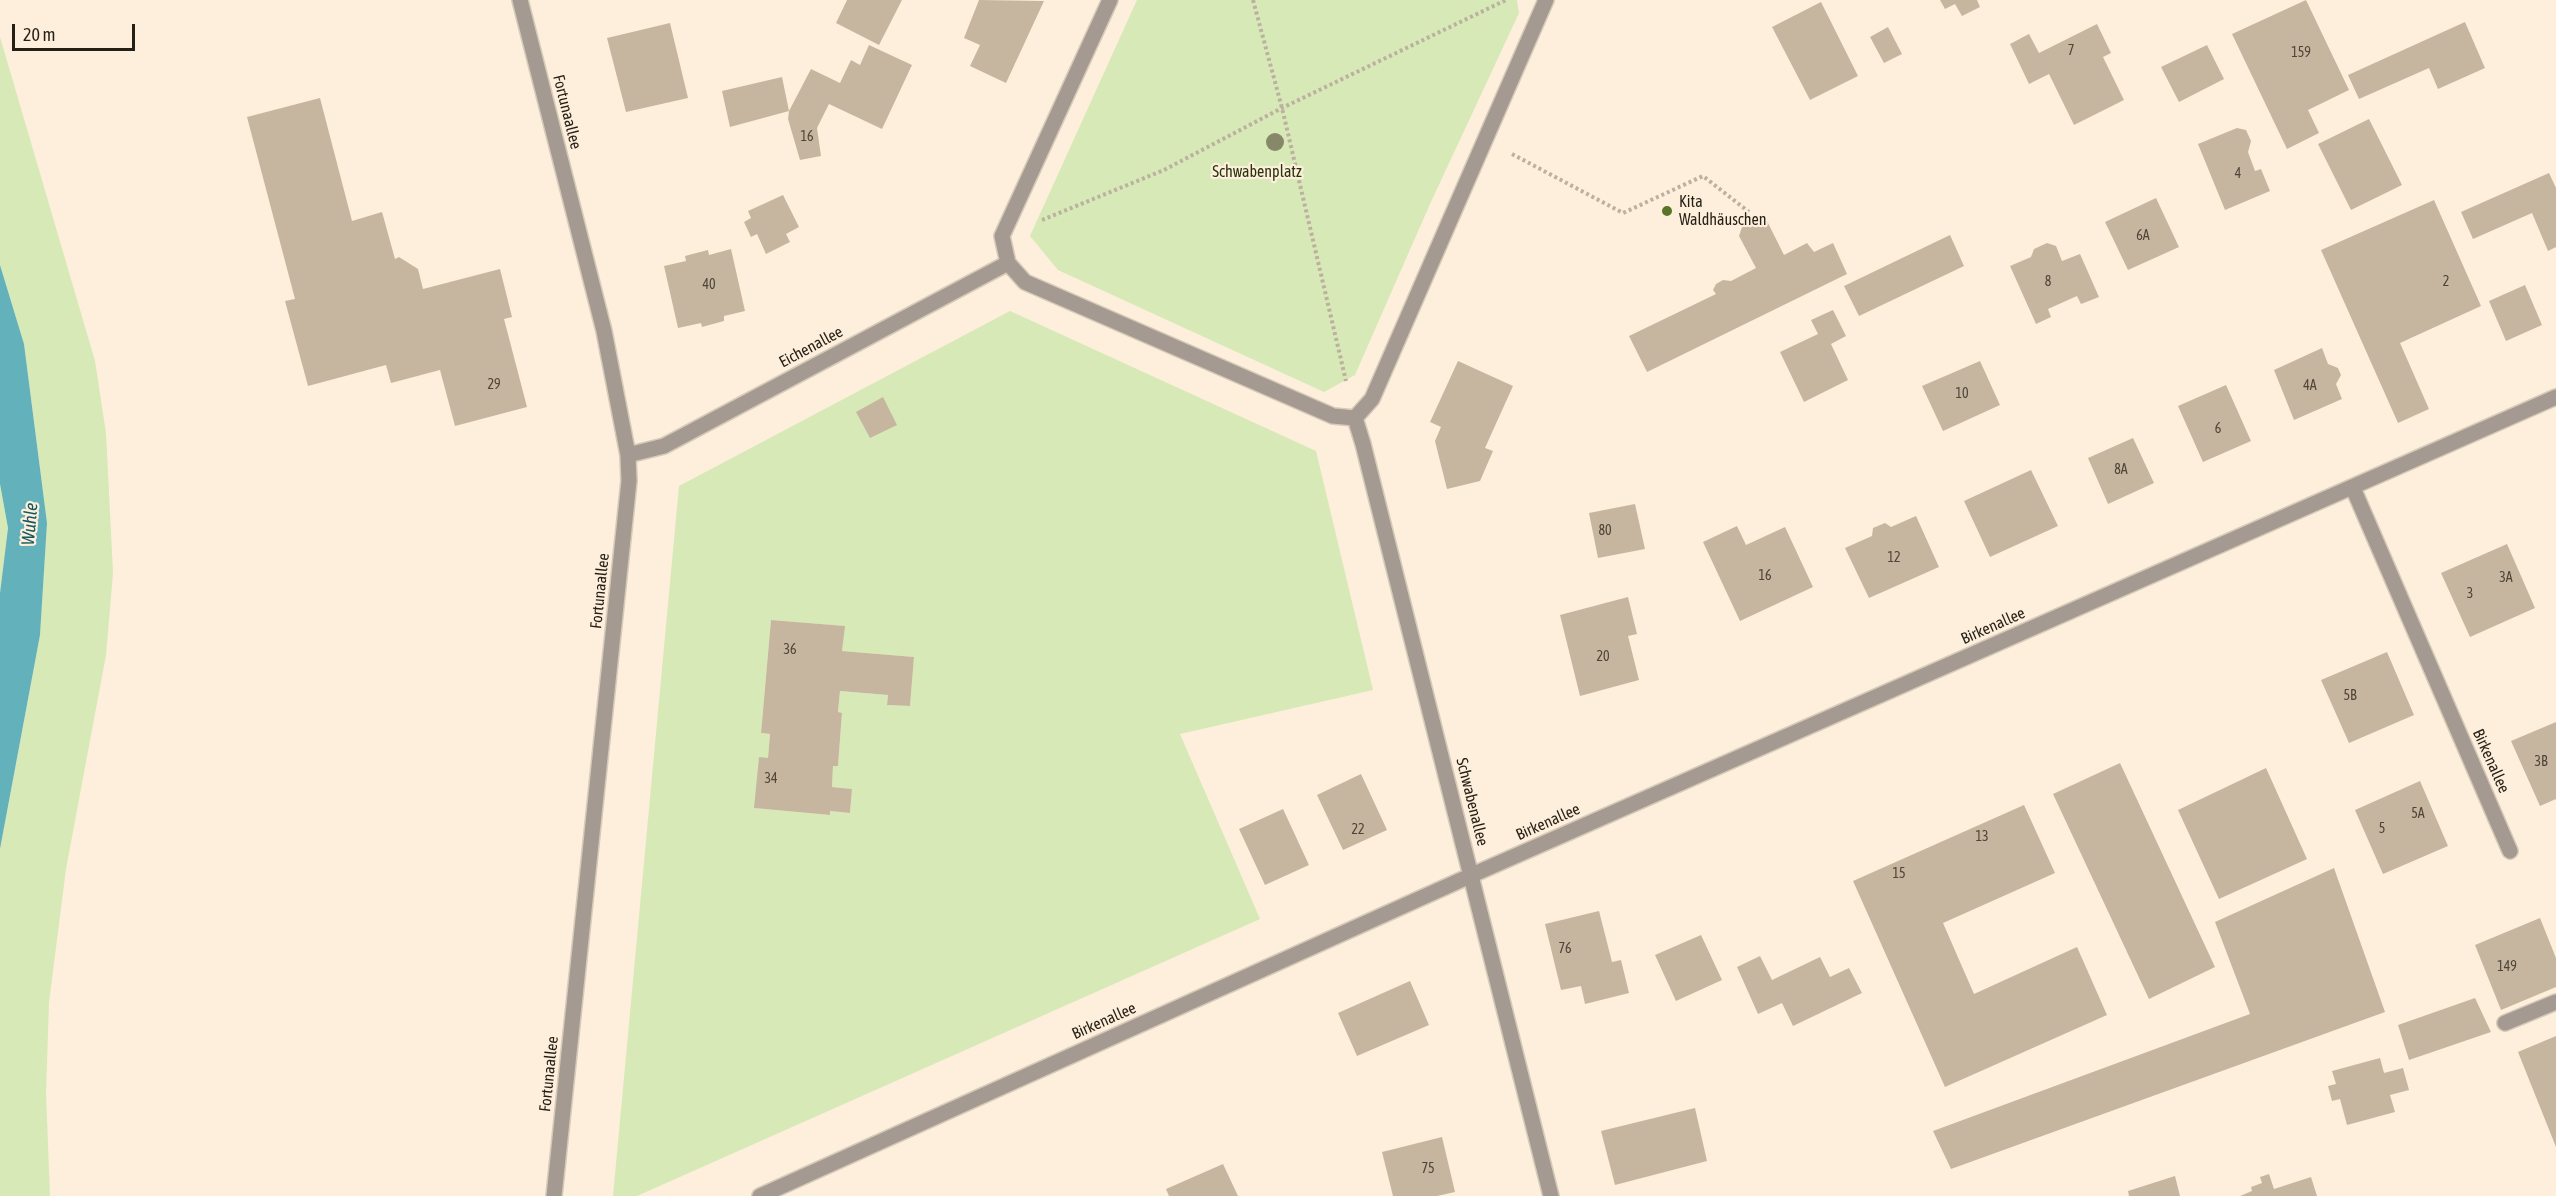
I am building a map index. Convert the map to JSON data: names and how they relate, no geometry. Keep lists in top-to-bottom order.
{
  "streets": {
    "street": [
      "Fortunaallee",
      "Eichenallee",
      "Birkenallee",
      "Schwabenallee"
    ]
  },
  "crossings": [
    ["Fortunaallee", "Eichenallee"],
    ["Birkenallee", "Schwabenallee"]
  ],
  "water": ["Wuhle"],
  "parks": ["Schwabenplatz"],
  "places": ["Kita Waldhäuschen"],
  "house_numbers": [
    "7",
    "159",
    "16",
    "4",
    "6A",
    "8",
    "2",
    "40",
    "29",
    "4A",
    "10",
    "6",
    "8A",
    "80",
    "12",
    "16",
    "3A",
    "3",
    "36",
    "20",
    "5B",
    "3B",
    "34",
    "5A",
    "5",
    "22",
    "13",
    "15",
    "76",
    "149",
    "75"
  ],
  "scale_bar": "20 m"
}
